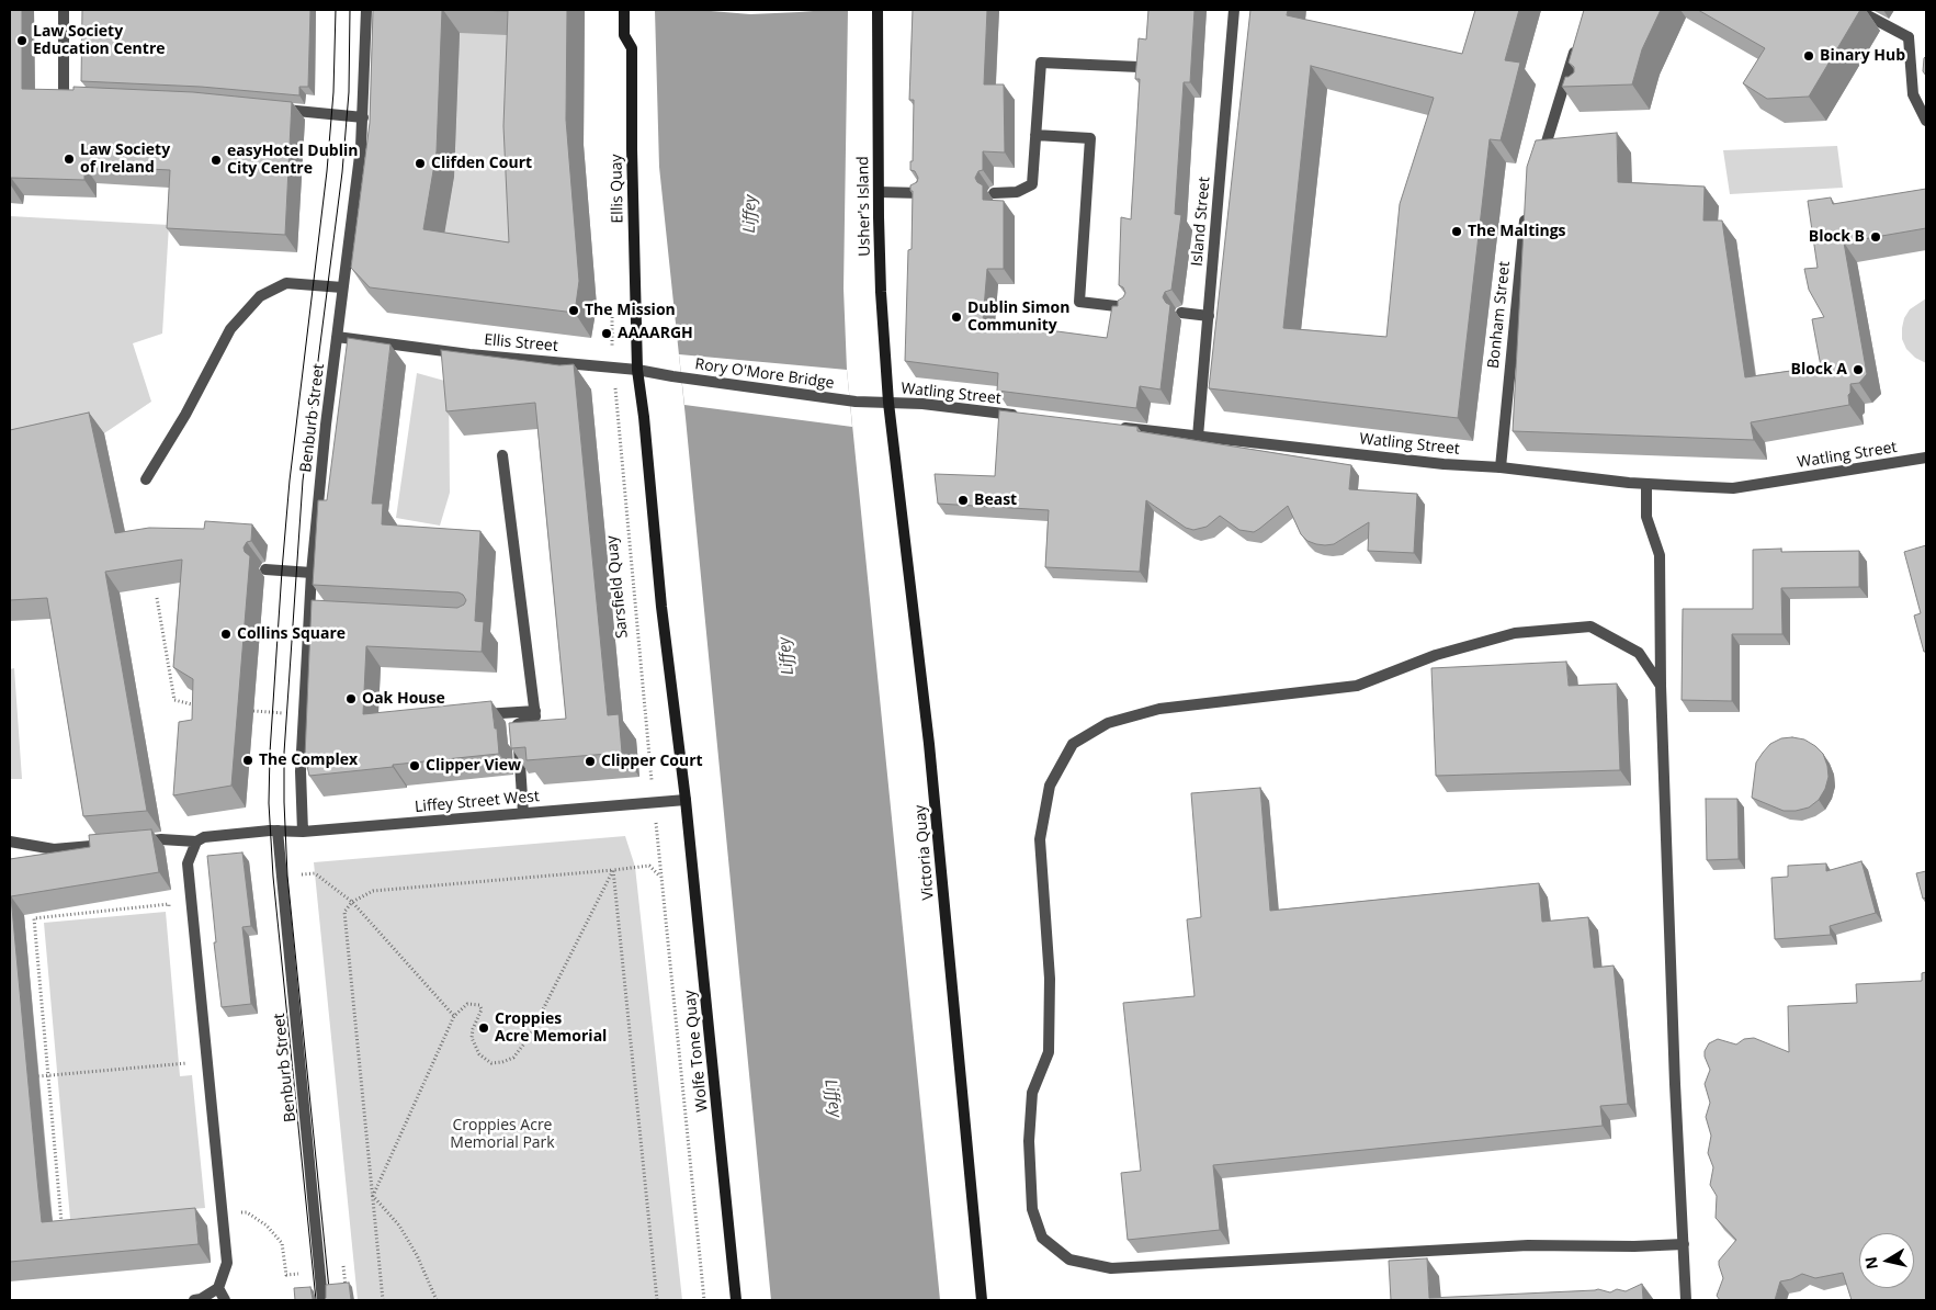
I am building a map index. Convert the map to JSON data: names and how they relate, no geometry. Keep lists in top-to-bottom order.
{
  "streets": {
    "main road": [
      "Ellis Quay",
      "Usher's Island",
      "Victoria Quay",
      "Wolfe Tone Quay"
    ],
    "street": [
      "Island Street",
      "Bonham Street",
      "Ellis Street",
      "Rory O'More Bridge",
      "Watling Street",
      "Benburb Street",
      "Liffey Street West"
    ],
    "path": ["Sarsfield Quay"]
  },
  "crossings": [
    ["Ellis Quay", "Ellis Street"],
    ["Ellis Quay", "Rory O'More Bridge"],
    ["Usher's Island", "Rory O'More Bridge"],
    ["Usher's Island", "Watling Street"],
    ["Usher's Island", "Victoria Quay"],
    ["Island Street", "Watling Street"],
    ["Bonham Street", "Watling Street"],
    ["Ellis Street", "Rory O'More Bridge"],
    ["Ellis Street", "Benburb Street"],
    ["Ellis Street", "Sarsfield Quay"],
    ["Rory O'More Bridge", "Watling Street"],
    ["Rory O'More Bridge", "Victoria Quay"],
    ["Watling Street", "Victoria Quay"],
    ["Benburb Street", "Liffey Street West"],
    ["Sarsfield Quay", "Liffey Street West"],
    ["Sarsfield Quay", "Wolfe Tone Quay"],
    ["Liffey Street West", "Wolfe Tone Quay"]
  ],
  "water": ["Liffey"],
  "parks": ["Croppies Acre Memorial Park"],
  "places": [
    "Law Society Education Centre",
    "Binary Hub",
    "Law Society of Ireland",
    "easyHotel Dublin City Centre",
    "Clifden Court",
    "The Maltings",
    "Block B",
    "The Mission",
    "Dublin Simon Community",
    "AAAARGH",
    "Block A",
    "Beast",
    "Collins Square",
    "Oak House",
    "The Complex",
    "Clipper Court",
    "Clipper View",
    "Croppies Acre Memorial"
  ],
  "north": "left"
}
